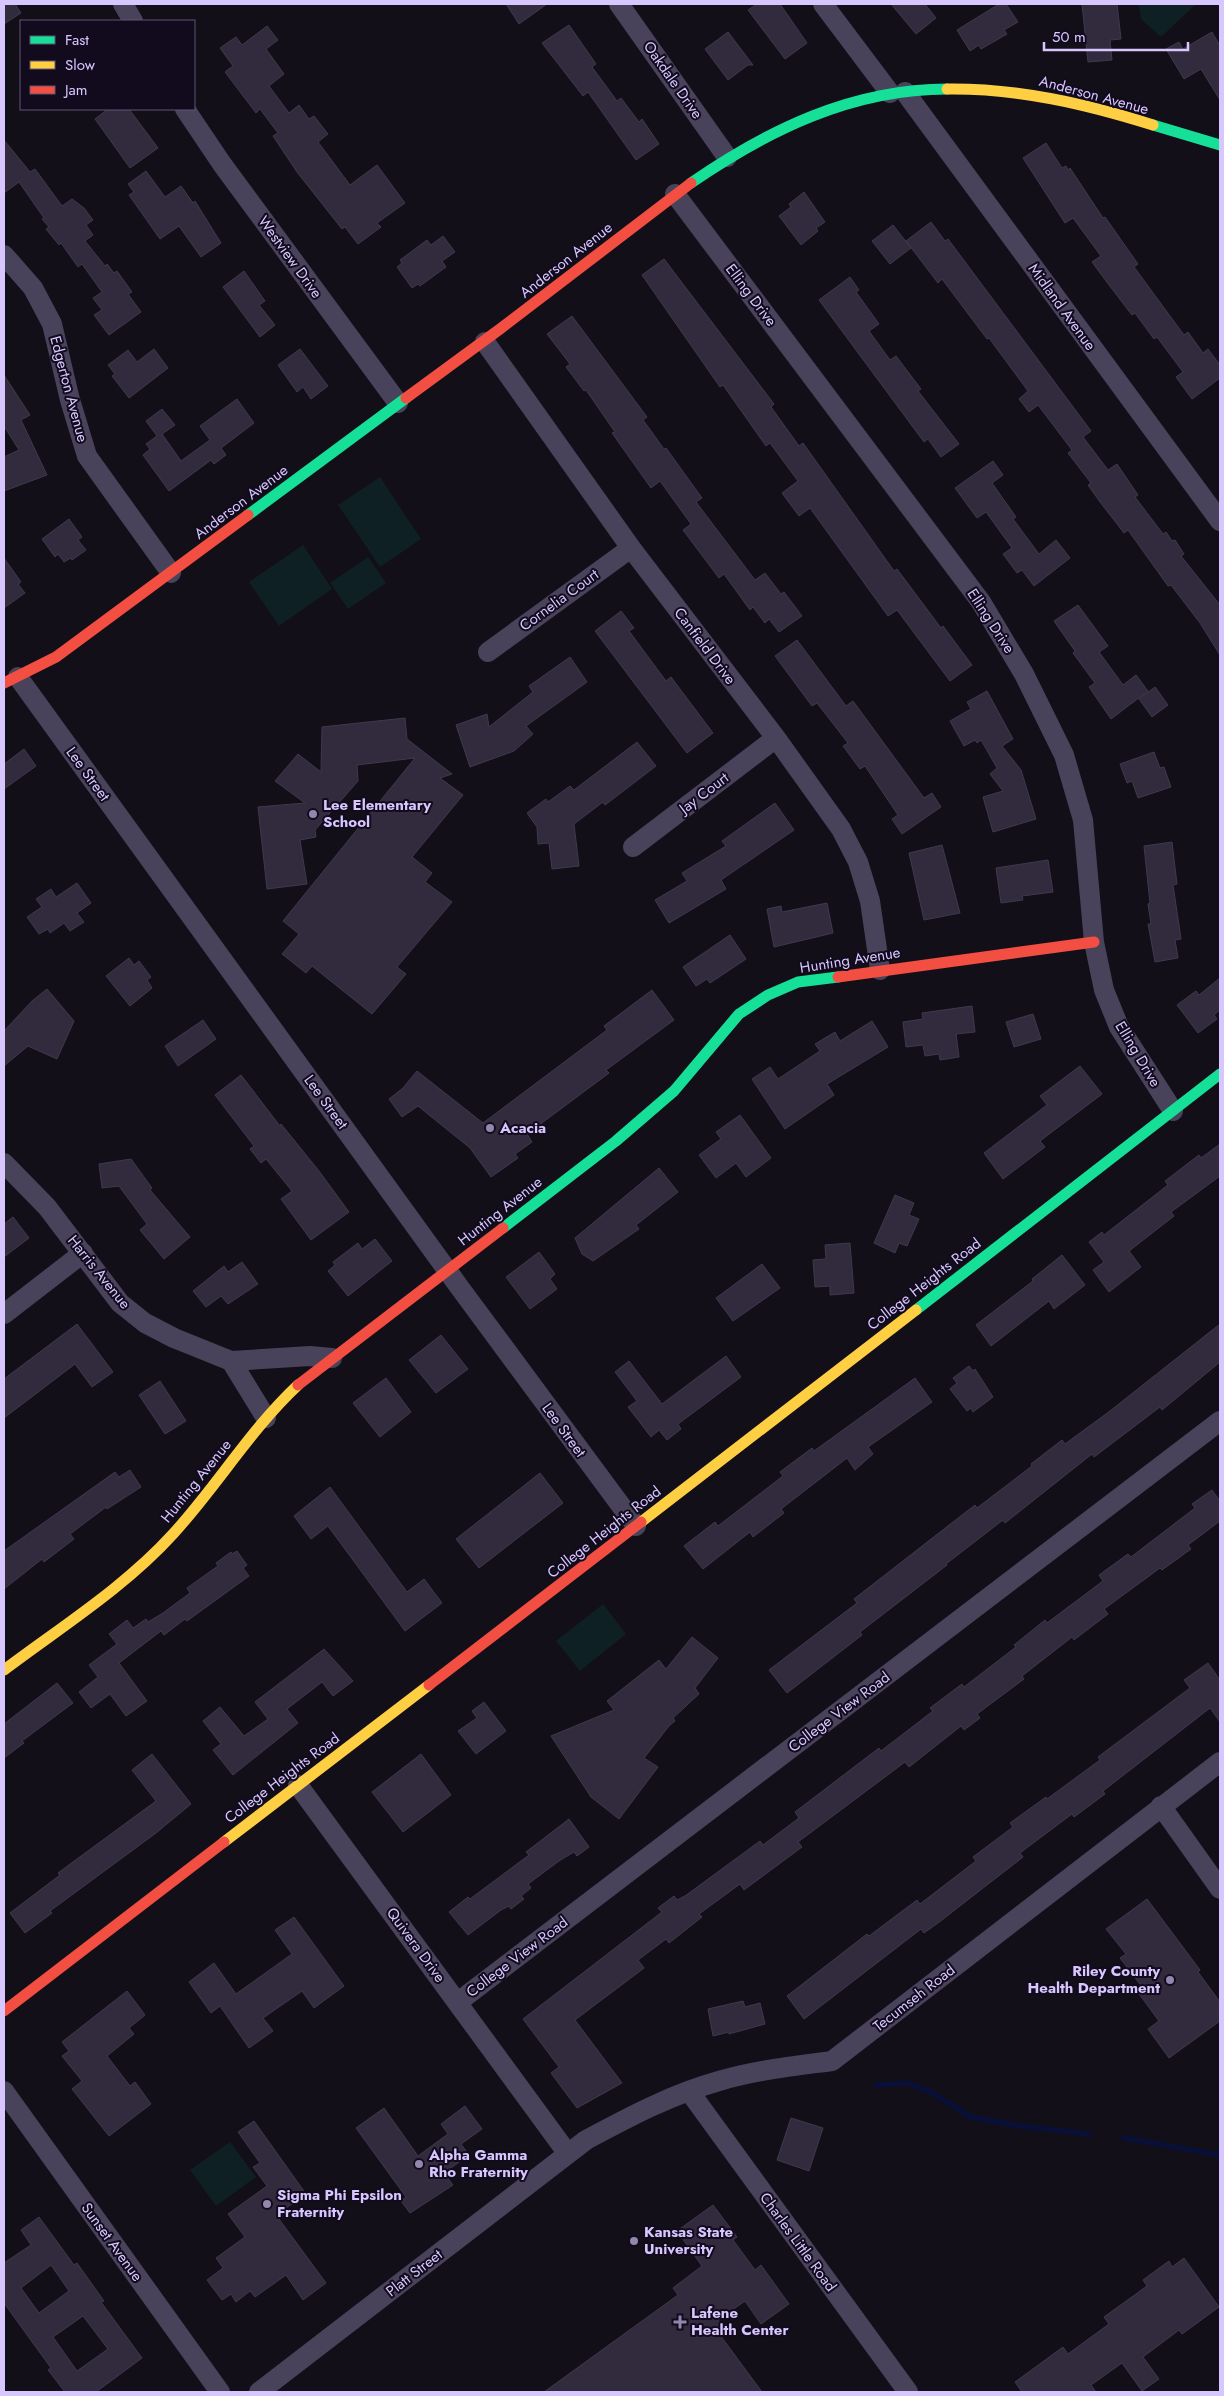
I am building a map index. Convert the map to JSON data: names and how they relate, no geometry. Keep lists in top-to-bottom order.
{
  "streets": {
    "street": [
      "Oakdale Drive",
      "Anderson Avenue",
      "Westview Drive",
      "Elling Drive",
      "Midland Avenue",
      "Edgerton Avenue",
      "Cornelia Court",
      "Canfield Drive",
      "Lee Street",
      "Jay Court",
      "Hunting Avenue",
      "Harris Avenue",
      "College Heights Road",
      "College View Road",
      "Quivera Drive",
      "Tecumseh Road",
      "Sunset Avenue",
      "Charles Little Road",
      "Platt Street"
    ]
  },
  "crossings": [
    ["Oakdale Drive", "Anderson Avenue"],
    ["Anderson Avenue", "Westview Drive"],
    ["Anderson Avenue", "Elling Drive"],
    ["Anderson Avenue", "Midland Avenue"],
    ["Anderson Avenue", "Edgerton Avenue"],
    ["Anderson Avenue", "Canfield Drive"],
    ["Anderson Avenue", "Lee Street"],
    ["Elling Drive", "Hunting Avenue"],
    ["Elling Drive", "College Heights Road"],
    ["Cornelia Court", "Canfield Drive"],
    ["Canfield Drive", "Jay Court"],
    ["Canfield Drive", "Hunting Avenue"],
    ["Lee Street", "Hunting Avenue"],
    ["Lee Street", "College Heights Road"],
    ["Hunting Avenue", "Harris Avenue"],
    ["College Heights Road", "Quivera Drive"],
    ["College View Road", "Quivera Drive"],
    ["Quivera Drive", "Tecumseh Road"],
    ["Quivera Drive", "Platt Street"],
    ["Tecumseh Road", "Charles Little Road"],
    ["Tecumseh Road", "Platt Street"]
  ],
  "places": {
    "other": [
      "Lee Elementary School",
      "Acacia",
      "Riley County Health Department",
      "Alpha Gamma Rho Fraternity",
      "Sigma Phi Epsilon Fraternity",
      "Kansas State University"
    ],
    "health": ["Lafene Health Center"]
  },
  "legend": ["Fast", "Slow", "Jam"],
  "scale_bar": "50 m"
}
